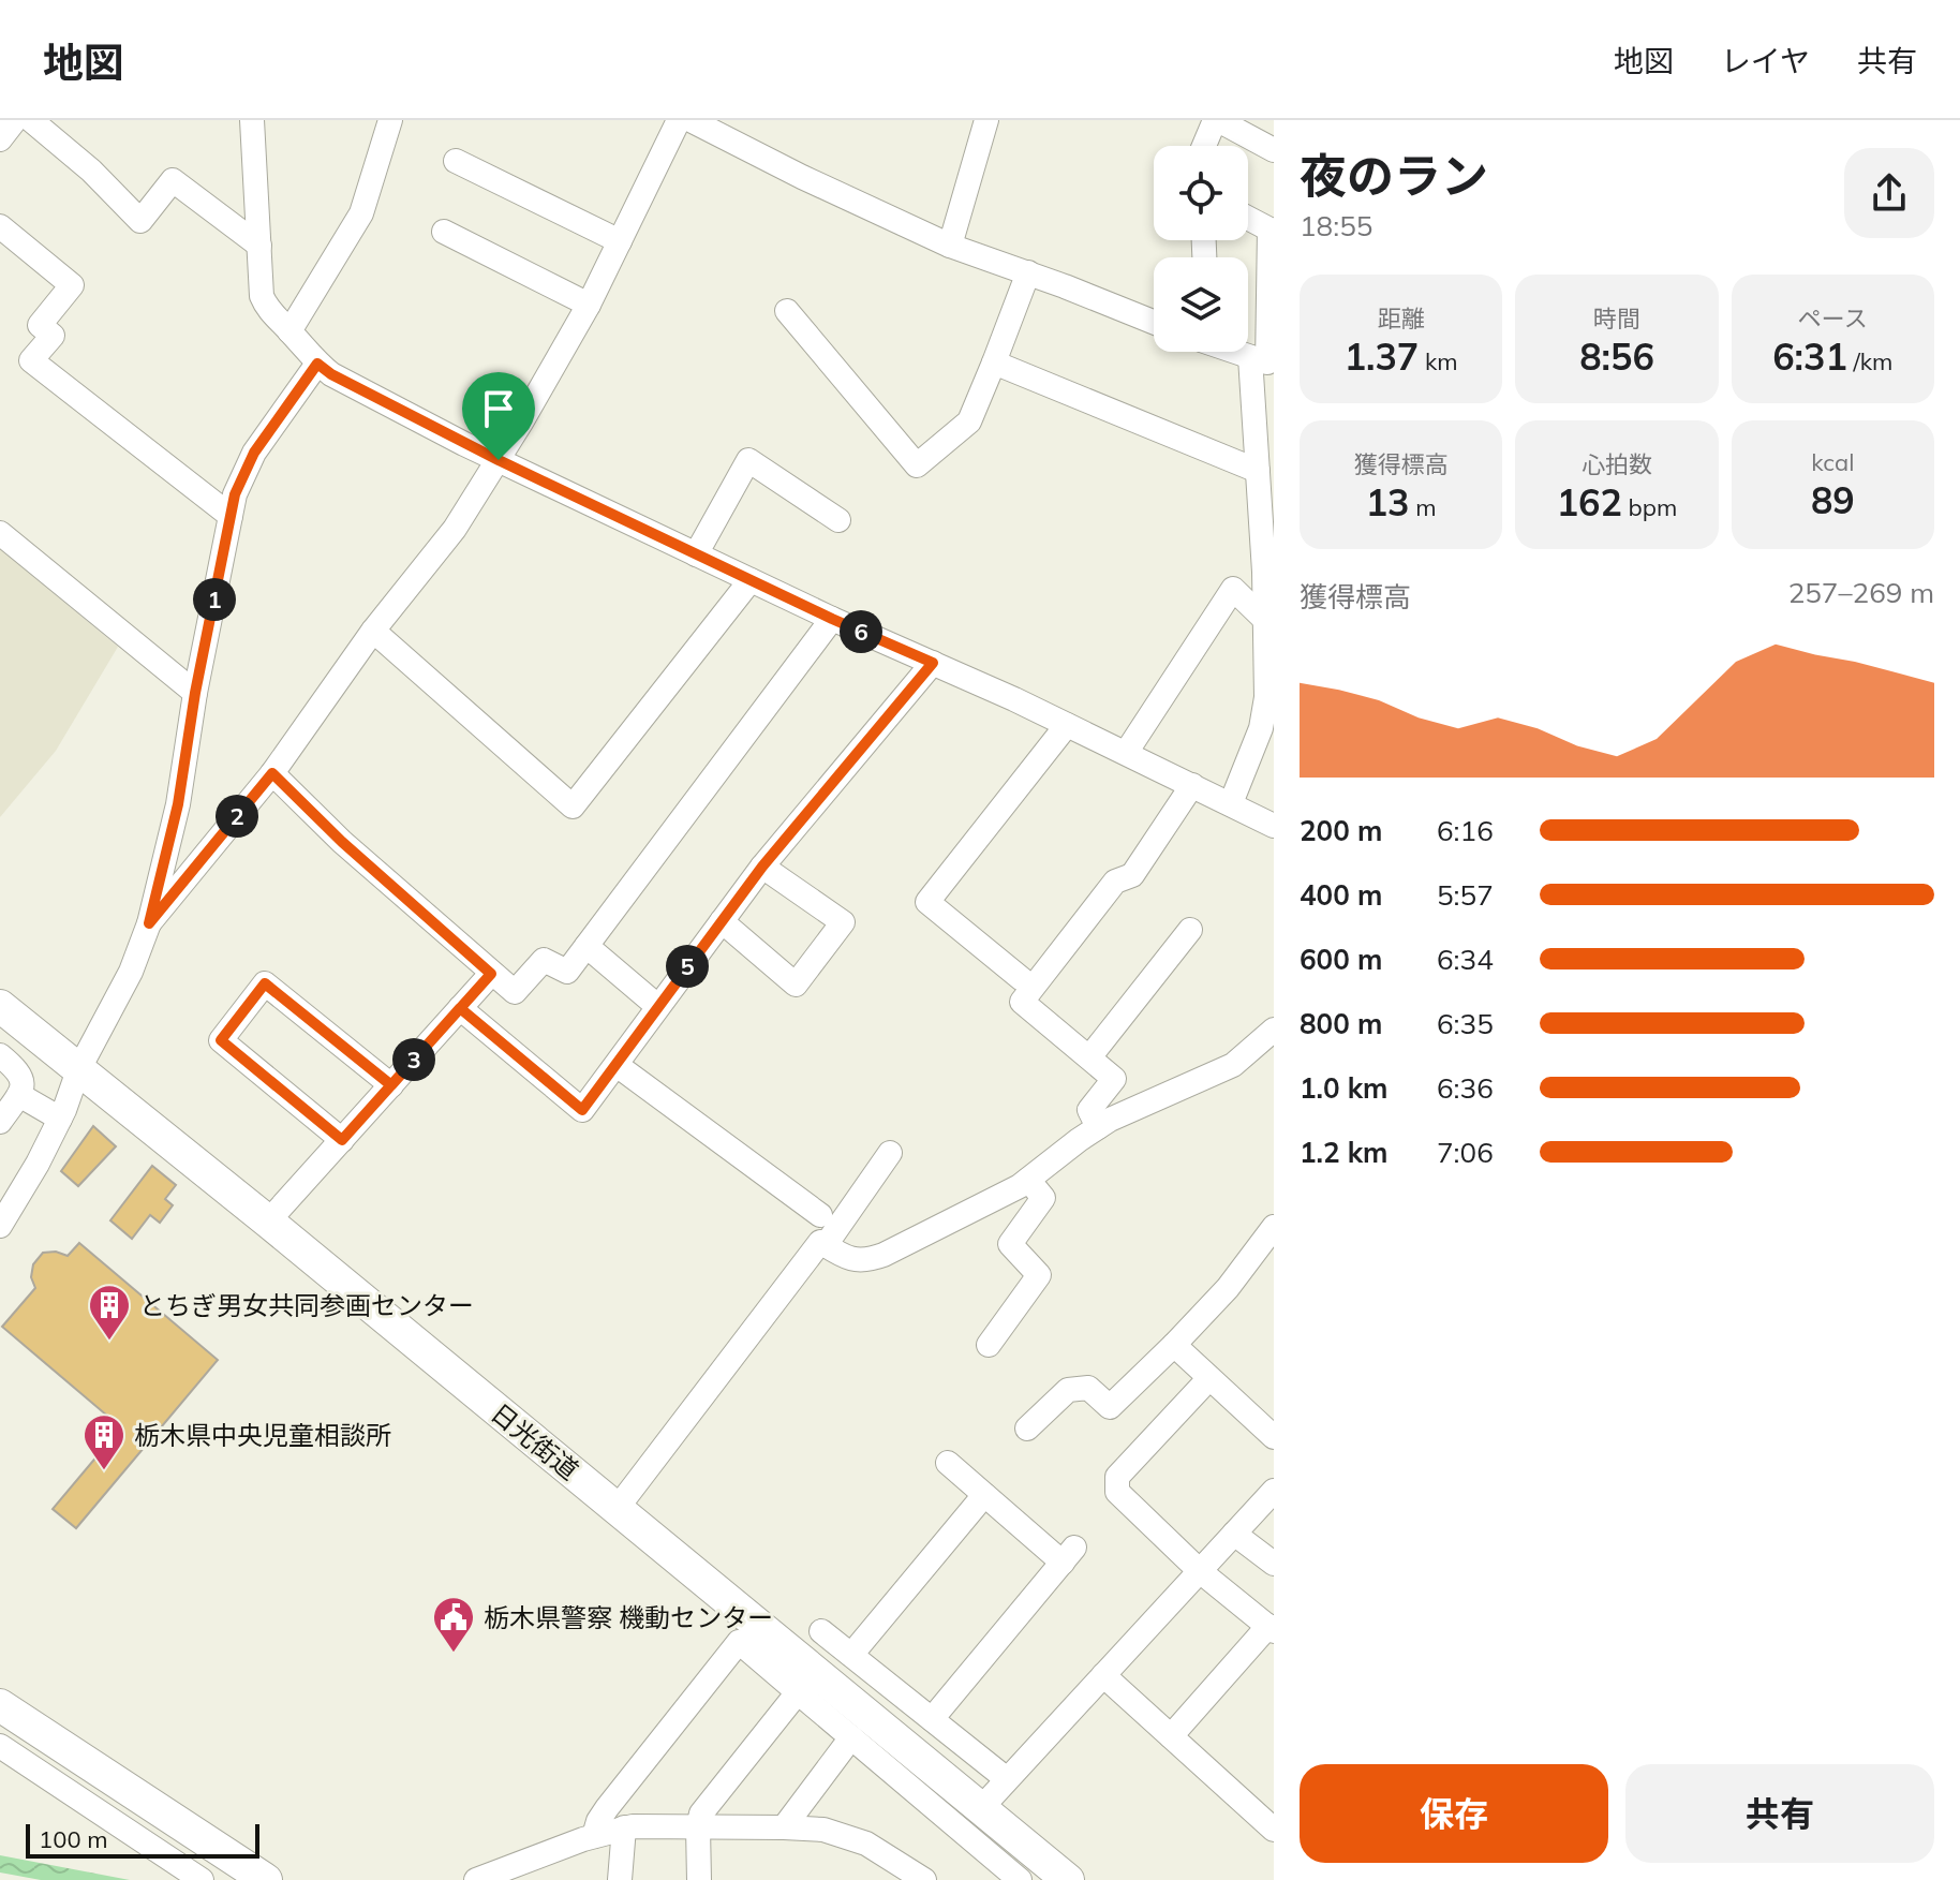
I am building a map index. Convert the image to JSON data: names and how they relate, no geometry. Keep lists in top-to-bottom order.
{
  "streets": {
    "highway": ["日光街道"]
  },
  "places": {
    "building": ["とちぎ男女共同参画センター", "栃木県中央児童相談所"],
    "public building": ["栃木県警察 機動センター"]
  },
  "scale_bar": "100 m",
  "page": {
    "header": "地図",
    "nav": ["地図", "レイヤ", "共有"],
    "heading": ["夜のラン", "18:55"],
    "stats": [
      ["距離", "1.37 km"],
      ["時間", "8:56"],
      ["ペース", "6:31 /km"],
      ["獲得標高", "13 m"],
      ["心拍数", "162 bpm"],
      ["kcal", "89"]
    ],
    "chart": ["獲得標高", "257–269 m"],
    "pins": [
      "1",
      "6",
      "2",
      "5",
      "3"
    ],
    "list": [
      {
        "name": "200 m",
        "note": "6:16"
      },
      {
        "name": "400 m",
        "note": "5:57"
      },
      {
        "name": "600 m",
        "note": "6:34"
      },
      {
        "name": "800 m",
        "note": "6:35"
      },
      {
        "name": "1.0 km",
        "note": "6:36"
      },
      {
        "name": "1.2 km",
        "note": "7:06"
      }
    ],
    "buttons": ["保存", "共有"],
    "scale": "100 m"
  }
}
